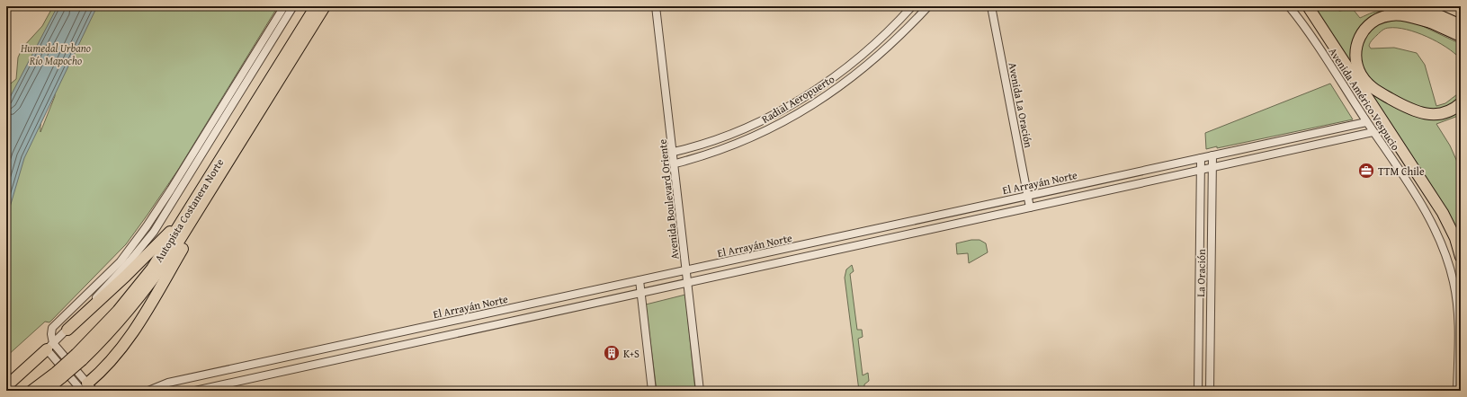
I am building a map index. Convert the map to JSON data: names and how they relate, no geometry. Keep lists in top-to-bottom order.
{
  "streets": {
    "highway": ["Autopista Costanera Norte"],
    "street": [
      "Radial Aeropuerto",
      "Avenida Américo Vespucio",
      "Avenida La Oración",
      "El Arrayán Norte",
      "Avenida Boulevard Oriente",
      "La Oración"
    ]
  },
  "crossings": [
    ["Radial Aeropuerto", "Avenida Boulevard Oriente"],
    ["Avenida Américo Vespucio", "El Arrayán Norte"],
    ["Avenida La Oración", "El Arrayán Norte"],
    ["El Arrayán Norte", "Avenida Boulevard Oriente"],
    ["El Arrayán Norte", "La Oración"]
  ],
  "parks": ["Humedal Urbano Río Mapocho"],
  "places": {
    "office": ["TTM Chile"],
    "building": ["K+S"]
  }
}
